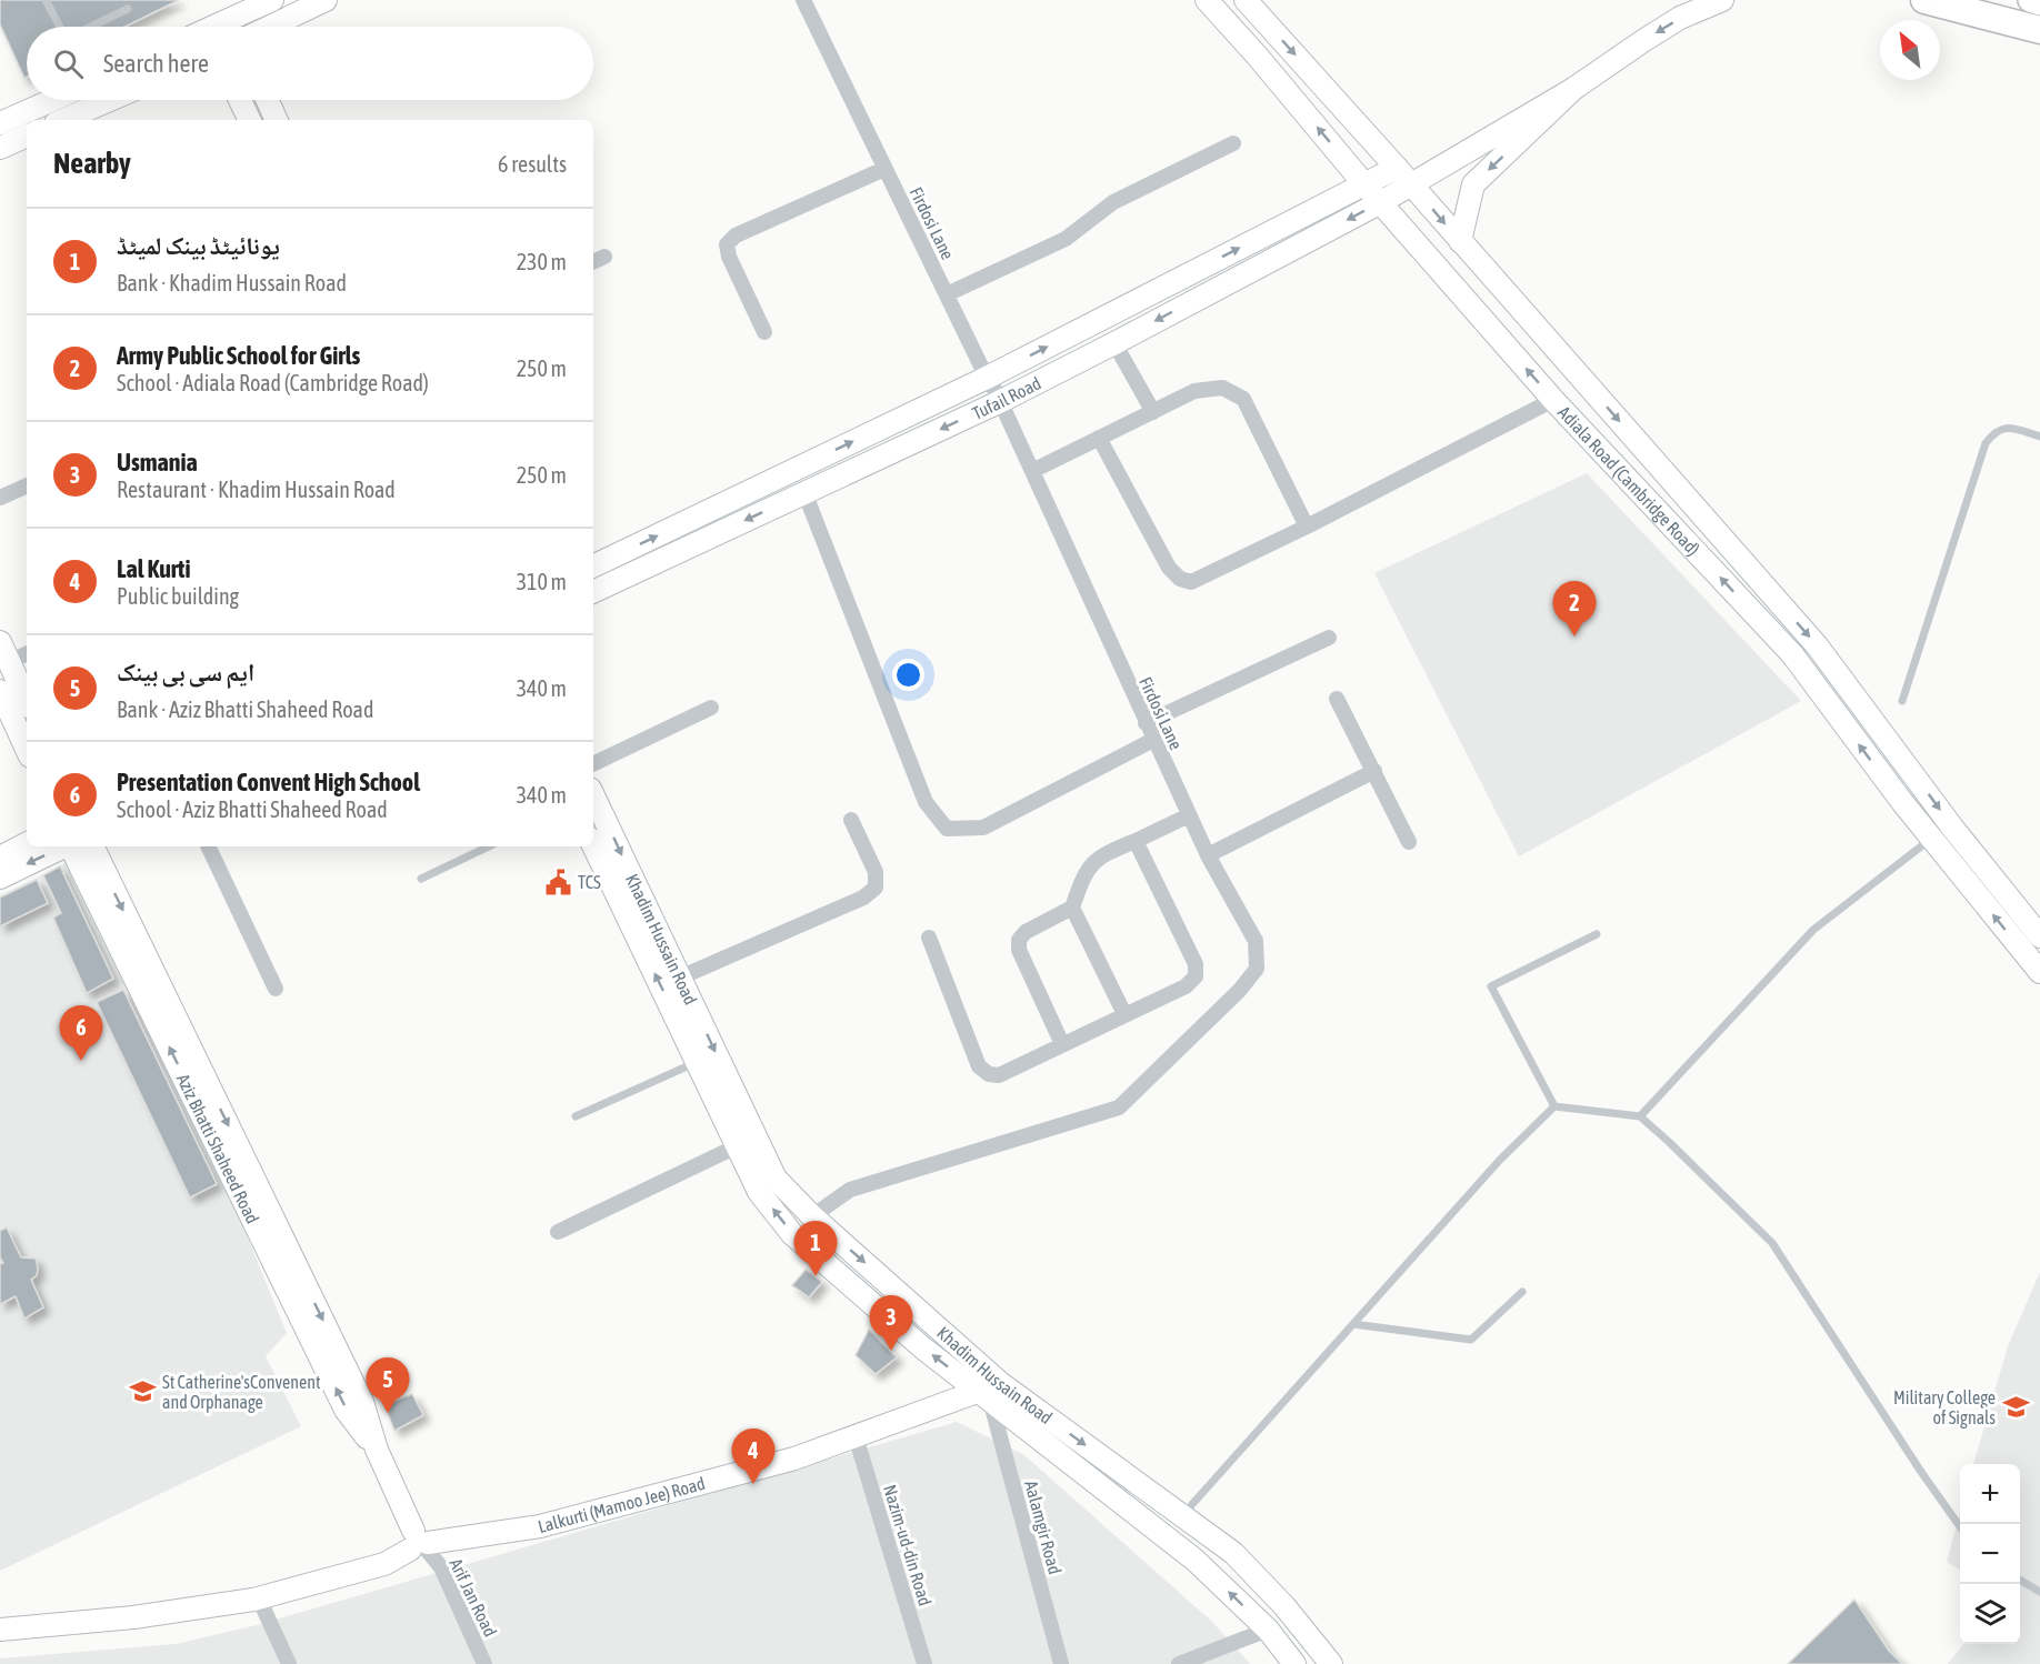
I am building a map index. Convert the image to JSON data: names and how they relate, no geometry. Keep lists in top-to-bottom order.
{
  "streets": {
    "main road": [
      "Tufail Road",
      "Adiala Road (Cambridge Road)",
      "Khadim Hussain Road",
      "Aziz Bhatti Shaheed Road",
      "Lalkurti (Mamoo Jee) Road"
    ],
    "street": [
      "Firdosi Lane",
      "Aalamgir Road",
      "Nazim-ud-din Road",
      "Arif Jan Road"
    ]
  },
  "crossings": [
    ["Firdosi Lane", "Tufail Road"],
    ["Firdosi Lane", "Khadim Hussain Road"],
    ["Tufail Road", "Adiala Road (Cambridge Road)"],
    ["Khadim Hussain Road", "Lalkurti (Mamoo Jee) Road"],
    ["Khadim Hussain Road", "Aalamgir Road"],
    ["Aziz Bhatti Shaheed Road", "Lalkurti (Mamoo Jee) Road"],
    ["Aziz Bhatti Shaheed Road", "Arif Jan Road"],
    ["Lalkurti (Mamoo Jee) Road", "Aalamgir Road"],
    ["Lalkurti (Mamoo Jee) Road", "Nazim-ud-din Road"],
    ["Lalkurti (Mamoo Jee) Road", "Arif Jan Road"]
  ],
  "places": {
    "public building": ["TCS"],
    "school or university": ["St Catherine'sConvenent and Orphanage", "Military College of Signals"]
  },
  "north": "top left",
  "page": {
    "search": "Search here",
    "heading": ["Nearby", "6 results"],
    "list": [
      {
        "mark": "1",
        "name": "یونائیٹڈ بینک لمیٹڈ",
        "note": "Bank · Khadim Hussain Road",
        "value": "230 m"
      },
      {
        "mark": "2",
        "name": "Army Public School for Girls",
        "note": "School · Adiala Road (Cambridge Road)",
        "value": "250 m"
      },
      {
        "mark": "3",
        "name": "Usmania",
        "note": "Restaurant · Khadim Hussain Road",
        "value": "250 m"
      },
      {
        "mark": "4",
        "name": "Lal Kurti",
        "note": "Public building",
        "value": "310 m"
      },
      {
        "mark": "5",
        "name": "ایم سی بی بینک",
        "note": "Bank · Aziz Bhatti Shaheed Road",
        "value": "340 m"
      },
      {
        "mark": "6",
        "name": "Presentation Convent High School",
        "note": "School · Aziz Bhatti Shaheed Road",
        "value": "340 m"
      }
    ],
    "pins": [
      "2",
      "6",
      "1",
      "3",
      "5",
      "4"
    ],
    "map_buttons": ["+", "−"]
  }
}
